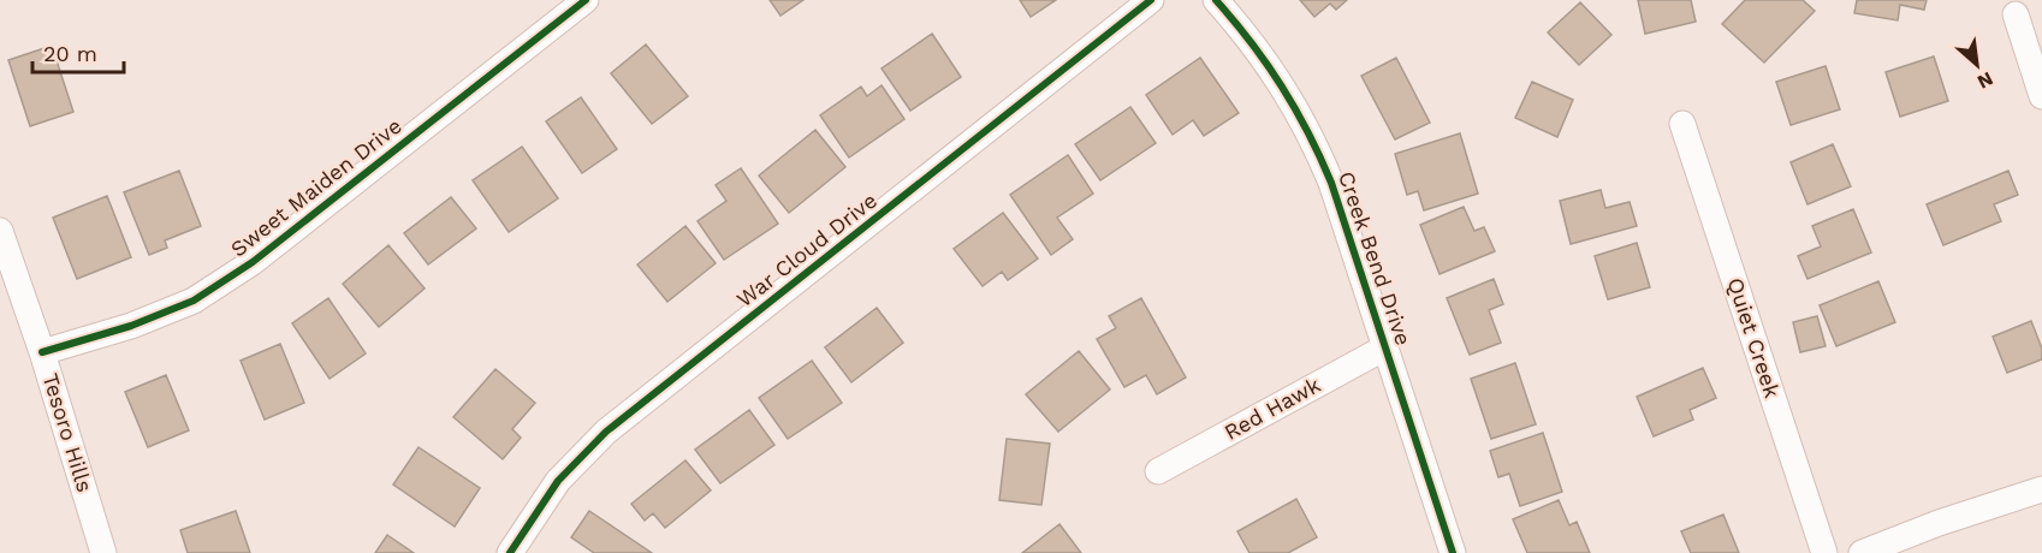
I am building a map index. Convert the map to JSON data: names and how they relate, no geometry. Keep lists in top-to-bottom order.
{
  "streets": {
    "street": [
      "Sweet Maiden Drive",
      "War Cloud Drive",
      "Creek Bend Drive",
      "Quiet Creek",
      "Red Hawk",
      "Tesoro Hills"
    ]
  },
  "crossings": [
    ["Sweet Maiden Drive", "Tesoro Hills"],
    ["Creek Bend Drive", "Red Hawk"]
  ],
  "scale_bar": "20 m",
  "north": "bottom right"
}
